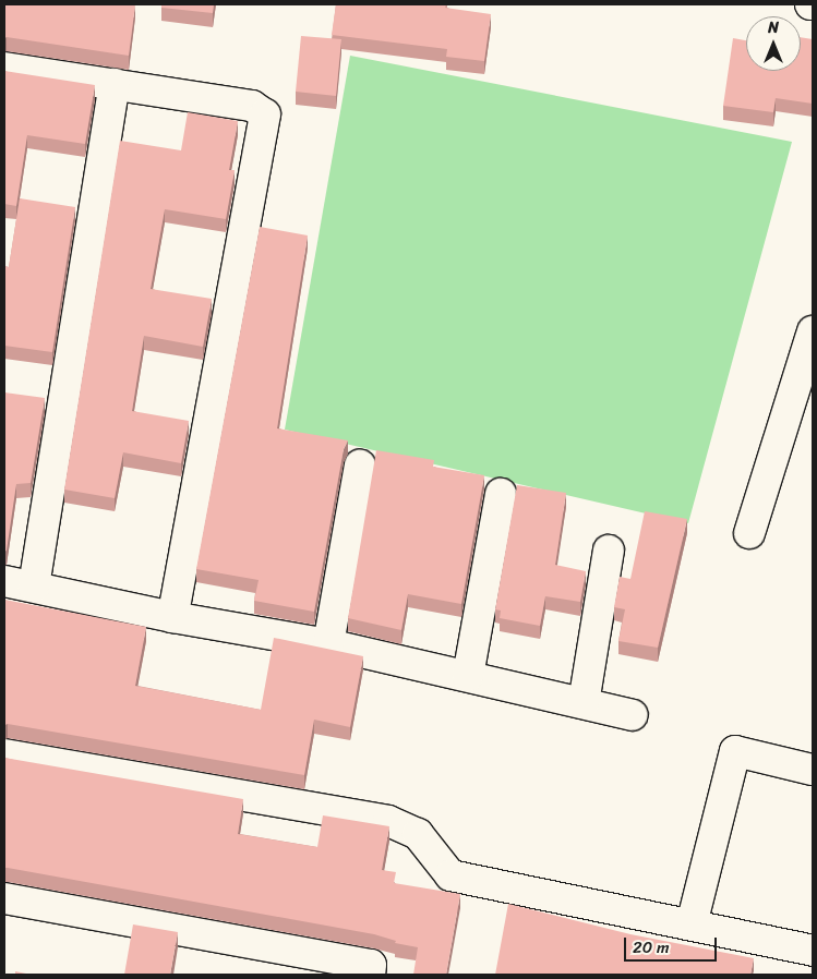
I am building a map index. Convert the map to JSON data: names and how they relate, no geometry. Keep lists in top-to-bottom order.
{
  "scale_bar": "20 m",
  "north": "top"
}
